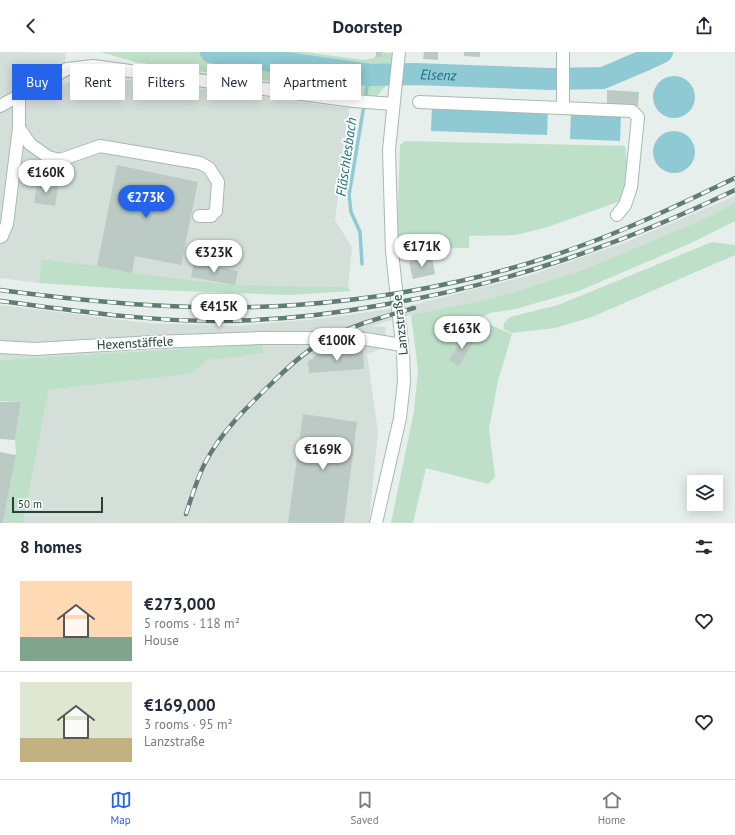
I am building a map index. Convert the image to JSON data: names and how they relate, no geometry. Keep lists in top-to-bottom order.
{
  "streets": {
    "street": ["Lanzstraße", "Hexenstäffele"]
  },
  "crossings": [
    ["Lanzstraße", "Hexenstäffele"]
  ],
  "water": ["Elsenz", "Fläschlesbach"],
  "scale_bar": "50 m",
  "page": {
    "header": "Doorstep",
    "chip": [
      "Buy",
      "Rent",
      "Filters",
      "New",
      "Apartment"
    ],
    "price": [
      "€160K",
      "€273K",
      "€171K",
      "€323K",
      "€415K",
      "€163K",
      "€100K",
      "€169K"
    ],
    "scale": "50 m",
    "heading": "8 homes",
    "list": [
      {
        "name": "€273,000",
        "note": "5 rooms · 118 m² · House"
      },
      {
        "name": "€169,000",
        "note": "3 rooms · 95 m² · Lanzstraße"
      }
    ],
    "tabs": ["Map", "Saved", "Home"]
  }
}
